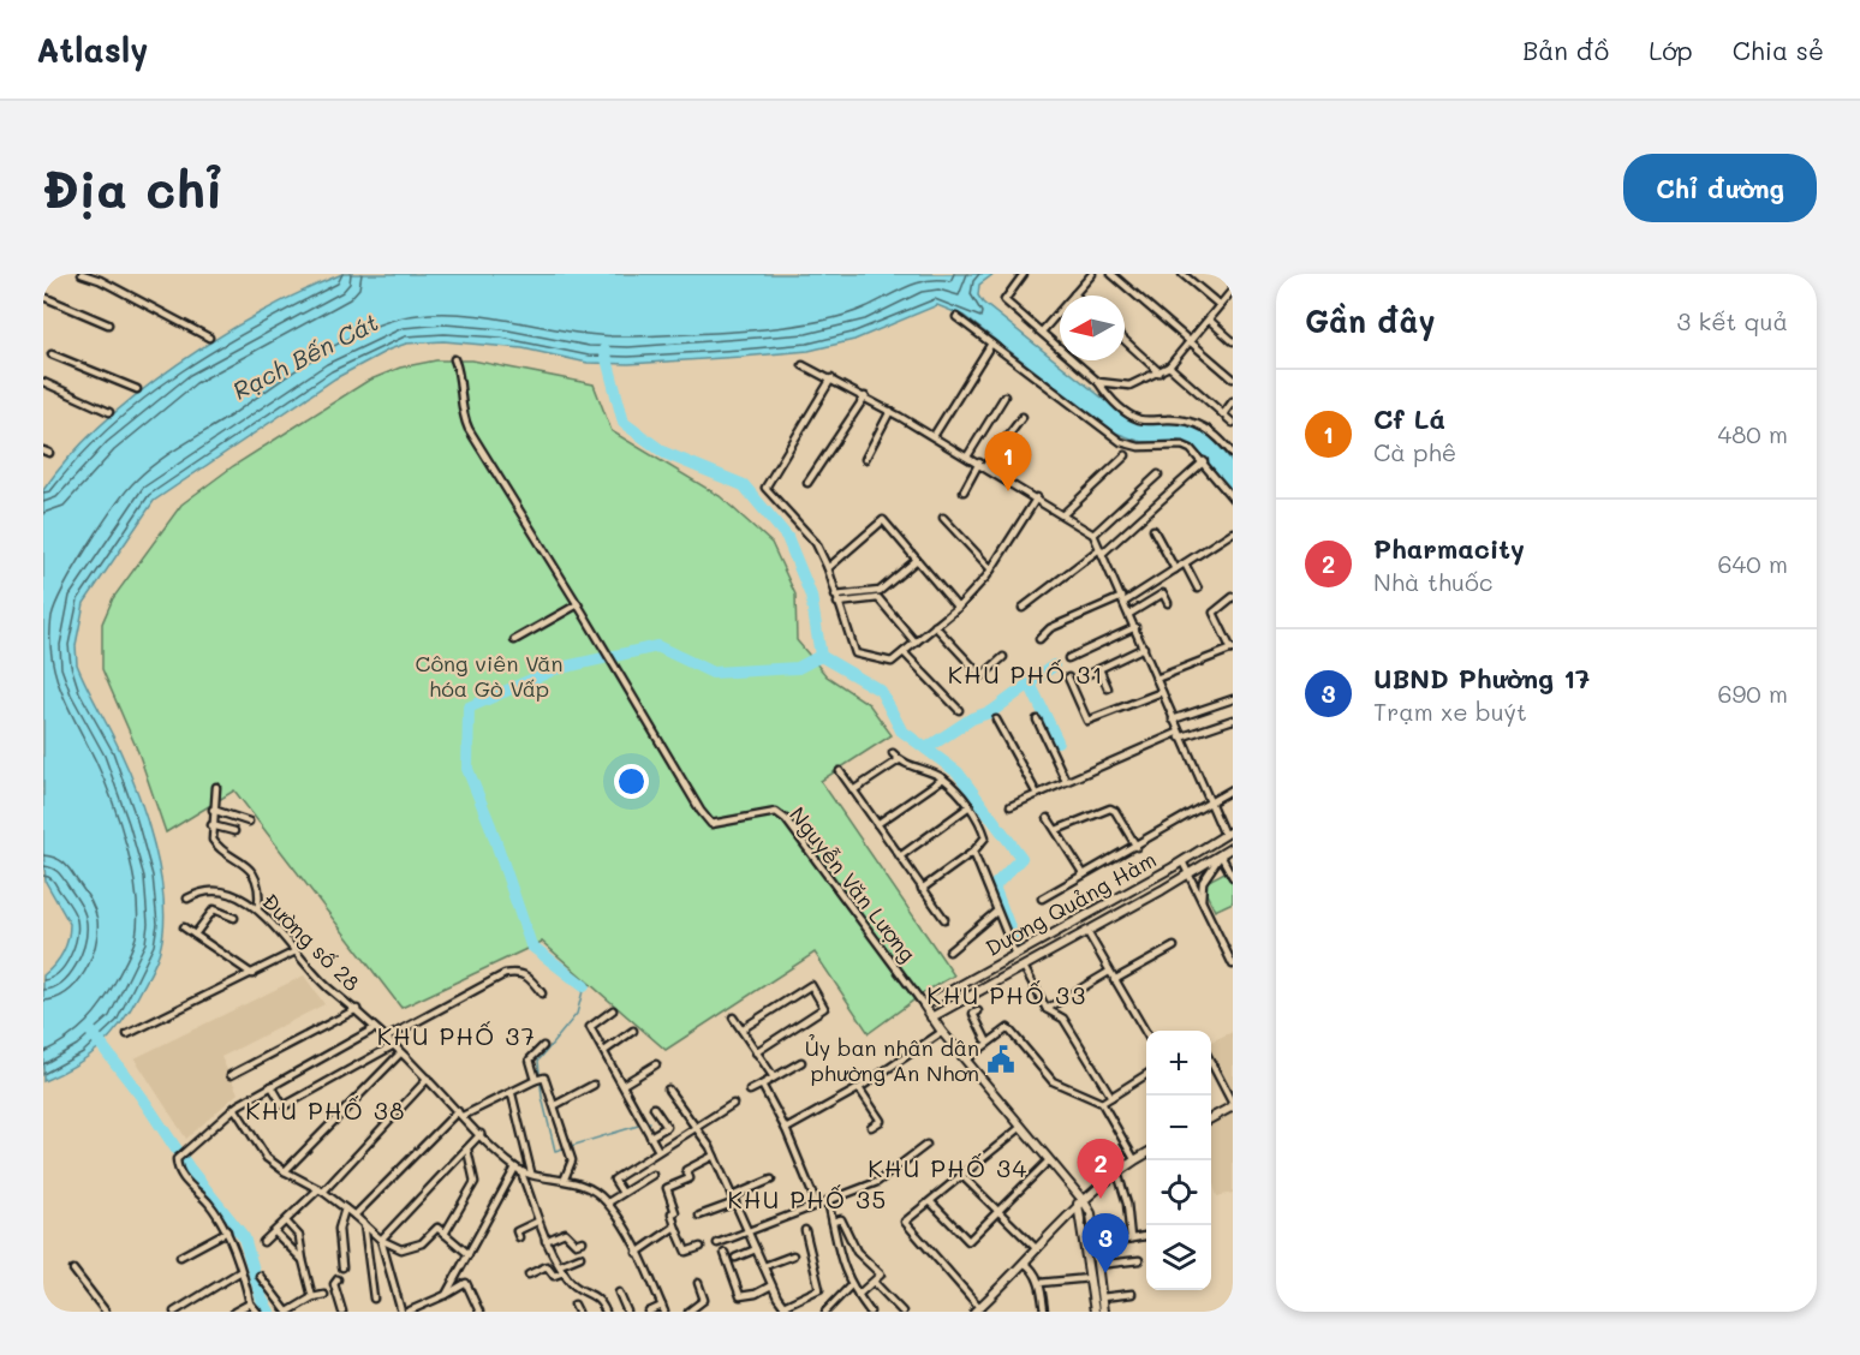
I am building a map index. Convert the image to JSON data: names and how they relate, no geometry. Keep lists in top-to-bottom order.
{
  "streets": {
    "street": ["Nguyễn Văn Lượng", "Dương Quảng Hàm", "Đường số 28"]
  },
  "crossings": [
    ["Nguyễn Văn Lượng", "Dương Quảng Hàm"]
  ],
  "districts": [
    "KHU PHỐ 31",
    "KHU PHỐ 33",
    "KHU PHỐ 37",
    "KHU PHỐ 38",
    "KHU PHỐ 34",
    "KHU PHỐ 35"
  ],
  "water": ["Rạch Bến Cát"],
  "parks": ["Công viên Văn hóa Gò Vấp"],
  "places": {
    "public building": ["Ủy ban nhân dân phường An Nhơn"]
  },
  "north": "left",
  "page": {
    "header": "Atlasly",
    "nav": ["Bản đồ", "Lớp", "Chia sẻ"],
    "buttons": "Chỉ đường",
    "title": "Địa chỉ",
    "heading": ["Gần đây", "3 kết quả"],
    "list": [
      {
        "mark": "1",
        "name": "Cf Lá",
        "note": "Cà phê",
        "value": "480 m"
      },
      {
        "mark": "2",
        "name": "Pharmacity",
        "note": "Nhà thuốc",
        "value": "640 m"
      },
      {
        "mark": "3",
        "name": "UBND Phường 17",
        "note": "Trạm xe buýt",
        "value": "690 m"
      }
    ],
    "pins": ["1", "2", "3"],
    "map_buttons": ["+", "−"]
  }
}
